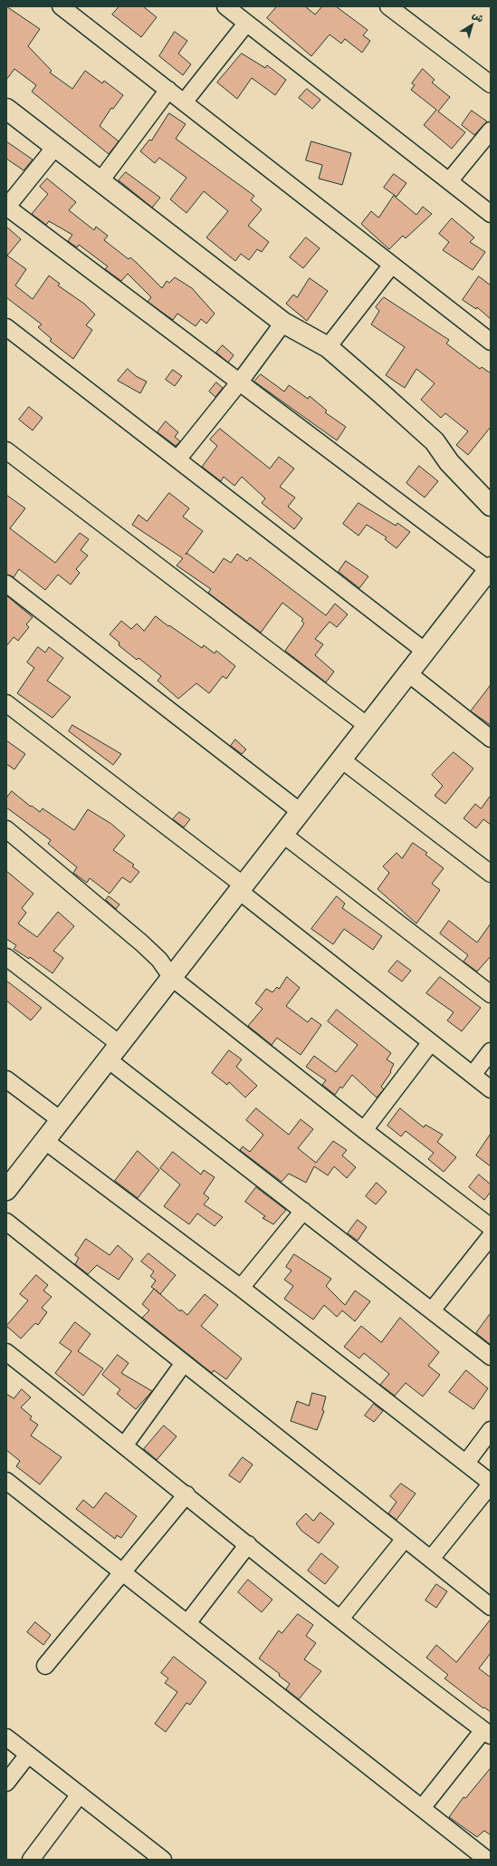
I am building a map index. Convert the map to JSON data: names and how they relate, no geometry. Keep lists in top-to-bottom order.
{
  "north": "top right"
}
